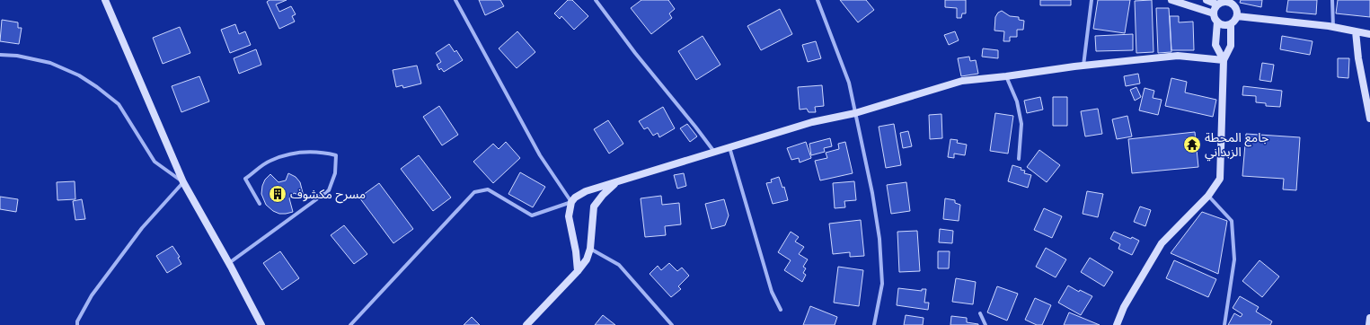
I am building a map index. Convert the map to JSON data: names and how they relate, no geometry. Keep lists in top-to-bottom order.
{
  "places": {
    "temple": ["جامع المحطة الزبداني"],
    "building": ["مسرح مكشوف"]
  }
}
